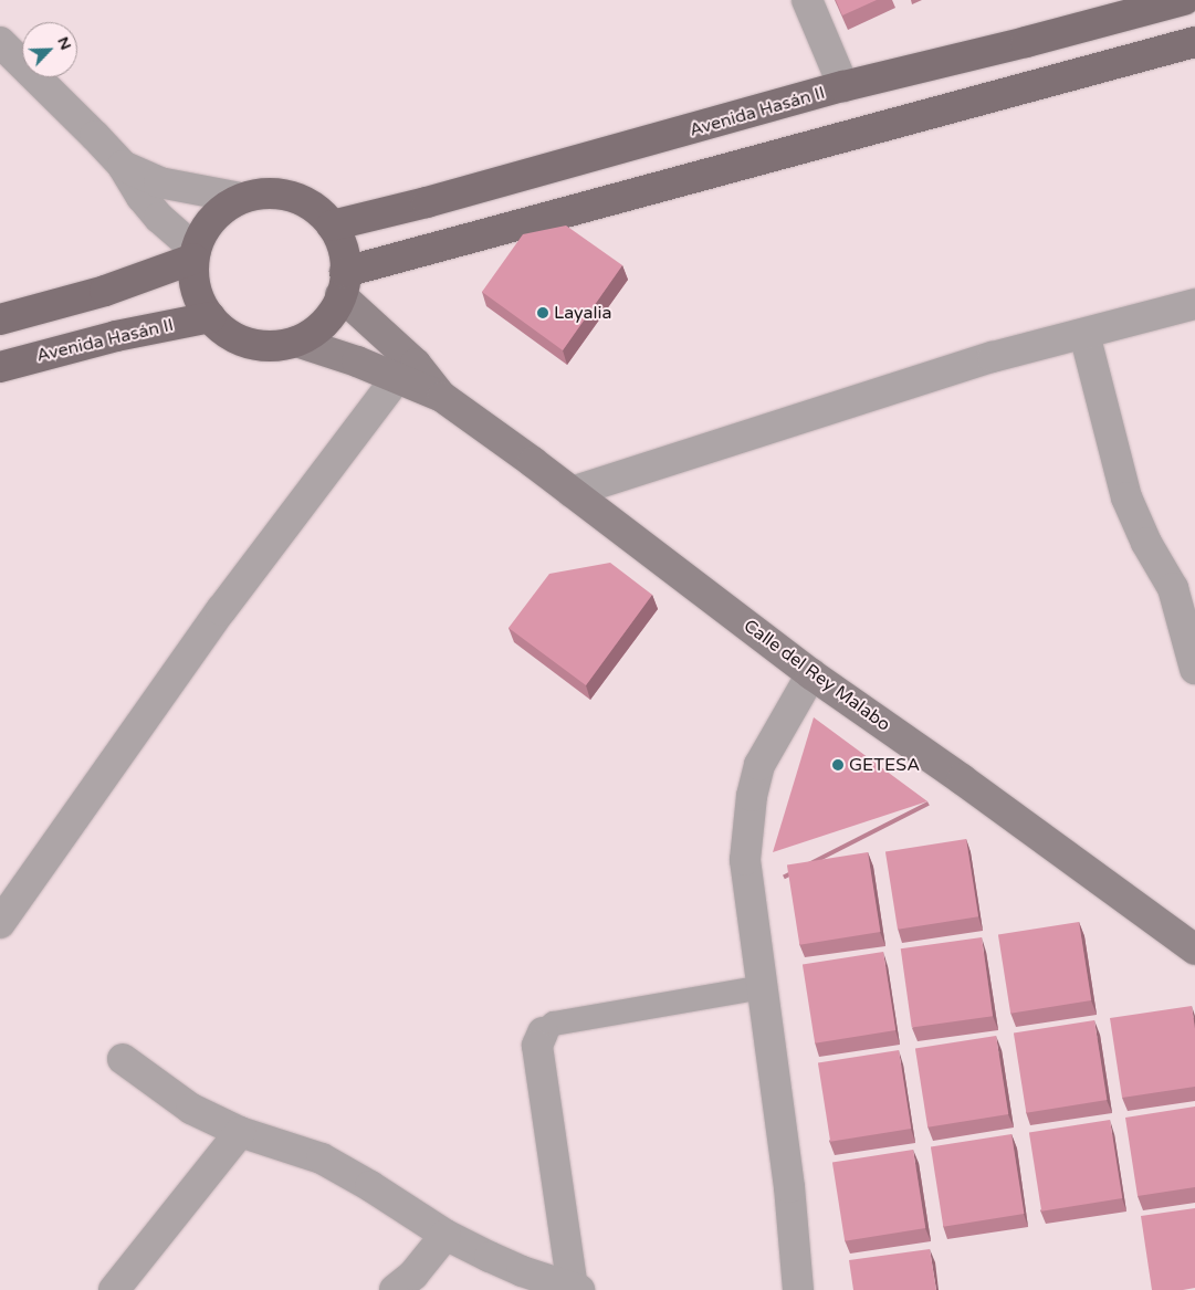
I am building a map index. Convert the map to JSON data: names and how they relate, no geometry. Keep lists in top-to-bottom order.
{
  "streets": {
    "main road": ["Avenida Hasán II", "Calle del Rey Malabo"]
  },
  "crossings": [
    ["Avenida Hasán II", "Calle del Rey Malabo"]
  ],
  "places": ["Layalia", "GETESA"],
  "north": "top right"
}
